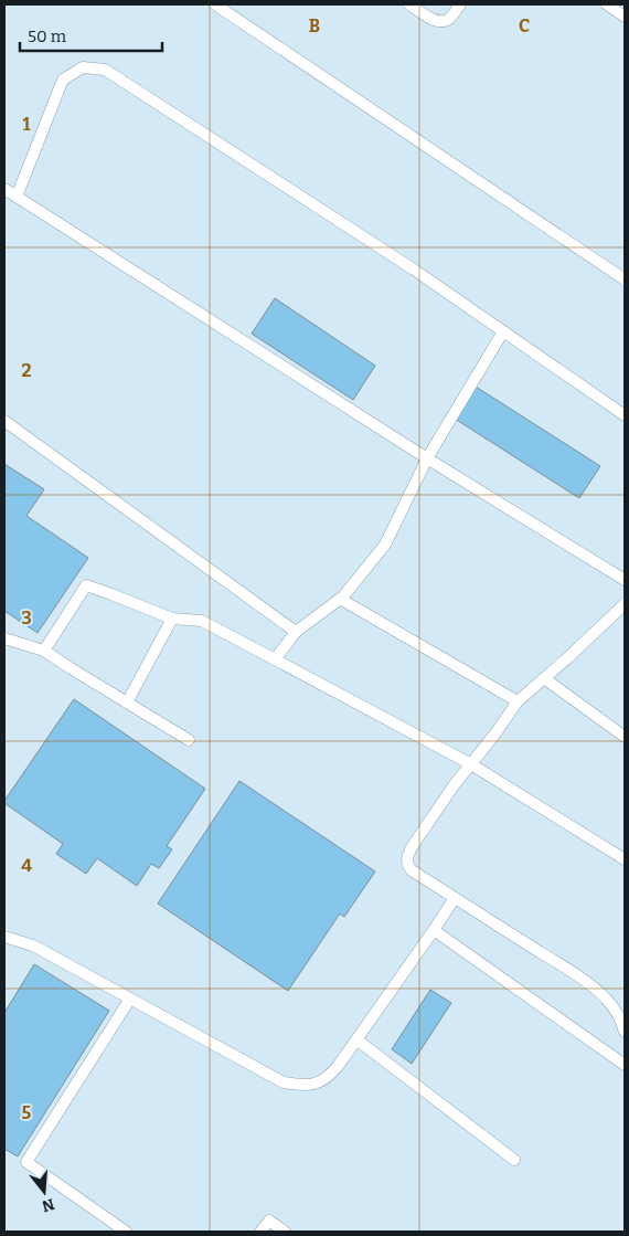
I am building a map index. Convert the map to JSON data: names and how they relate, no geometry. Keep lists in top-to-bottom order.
{
  "scale_bar": "50 m",
  "north": "bottom",
  "grid": {
    "columns": ["B", "C"],
    "rows": [
      "1",
      "2",
      "3",
      "4",
      "5"
    ]
  }
}
